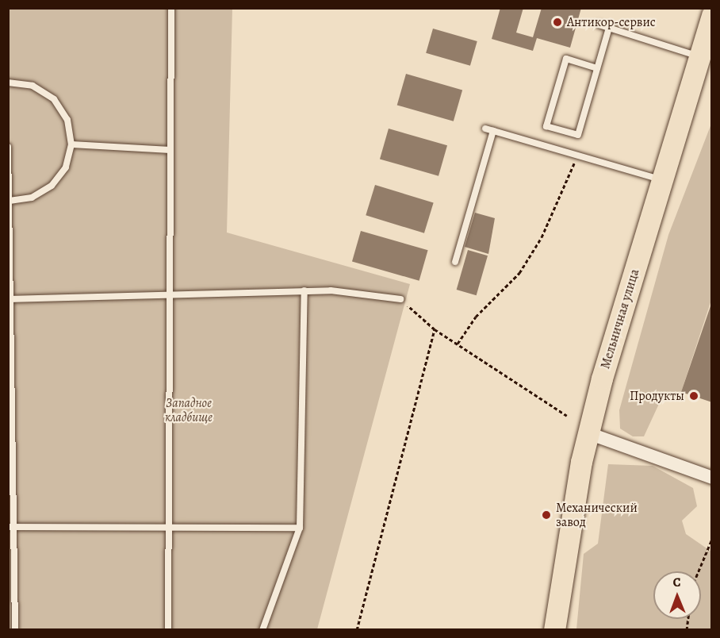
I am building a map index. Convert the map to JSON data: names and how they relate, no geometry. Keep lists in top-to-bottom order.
{
  "streets": {
    "main road": ["Мельничная улица"]
  },
  "parks": ["Западное кладбище"],
  "places": ["Антикор-сервис", "Продукты", "Механический завод"],
  "north": "top"
}
